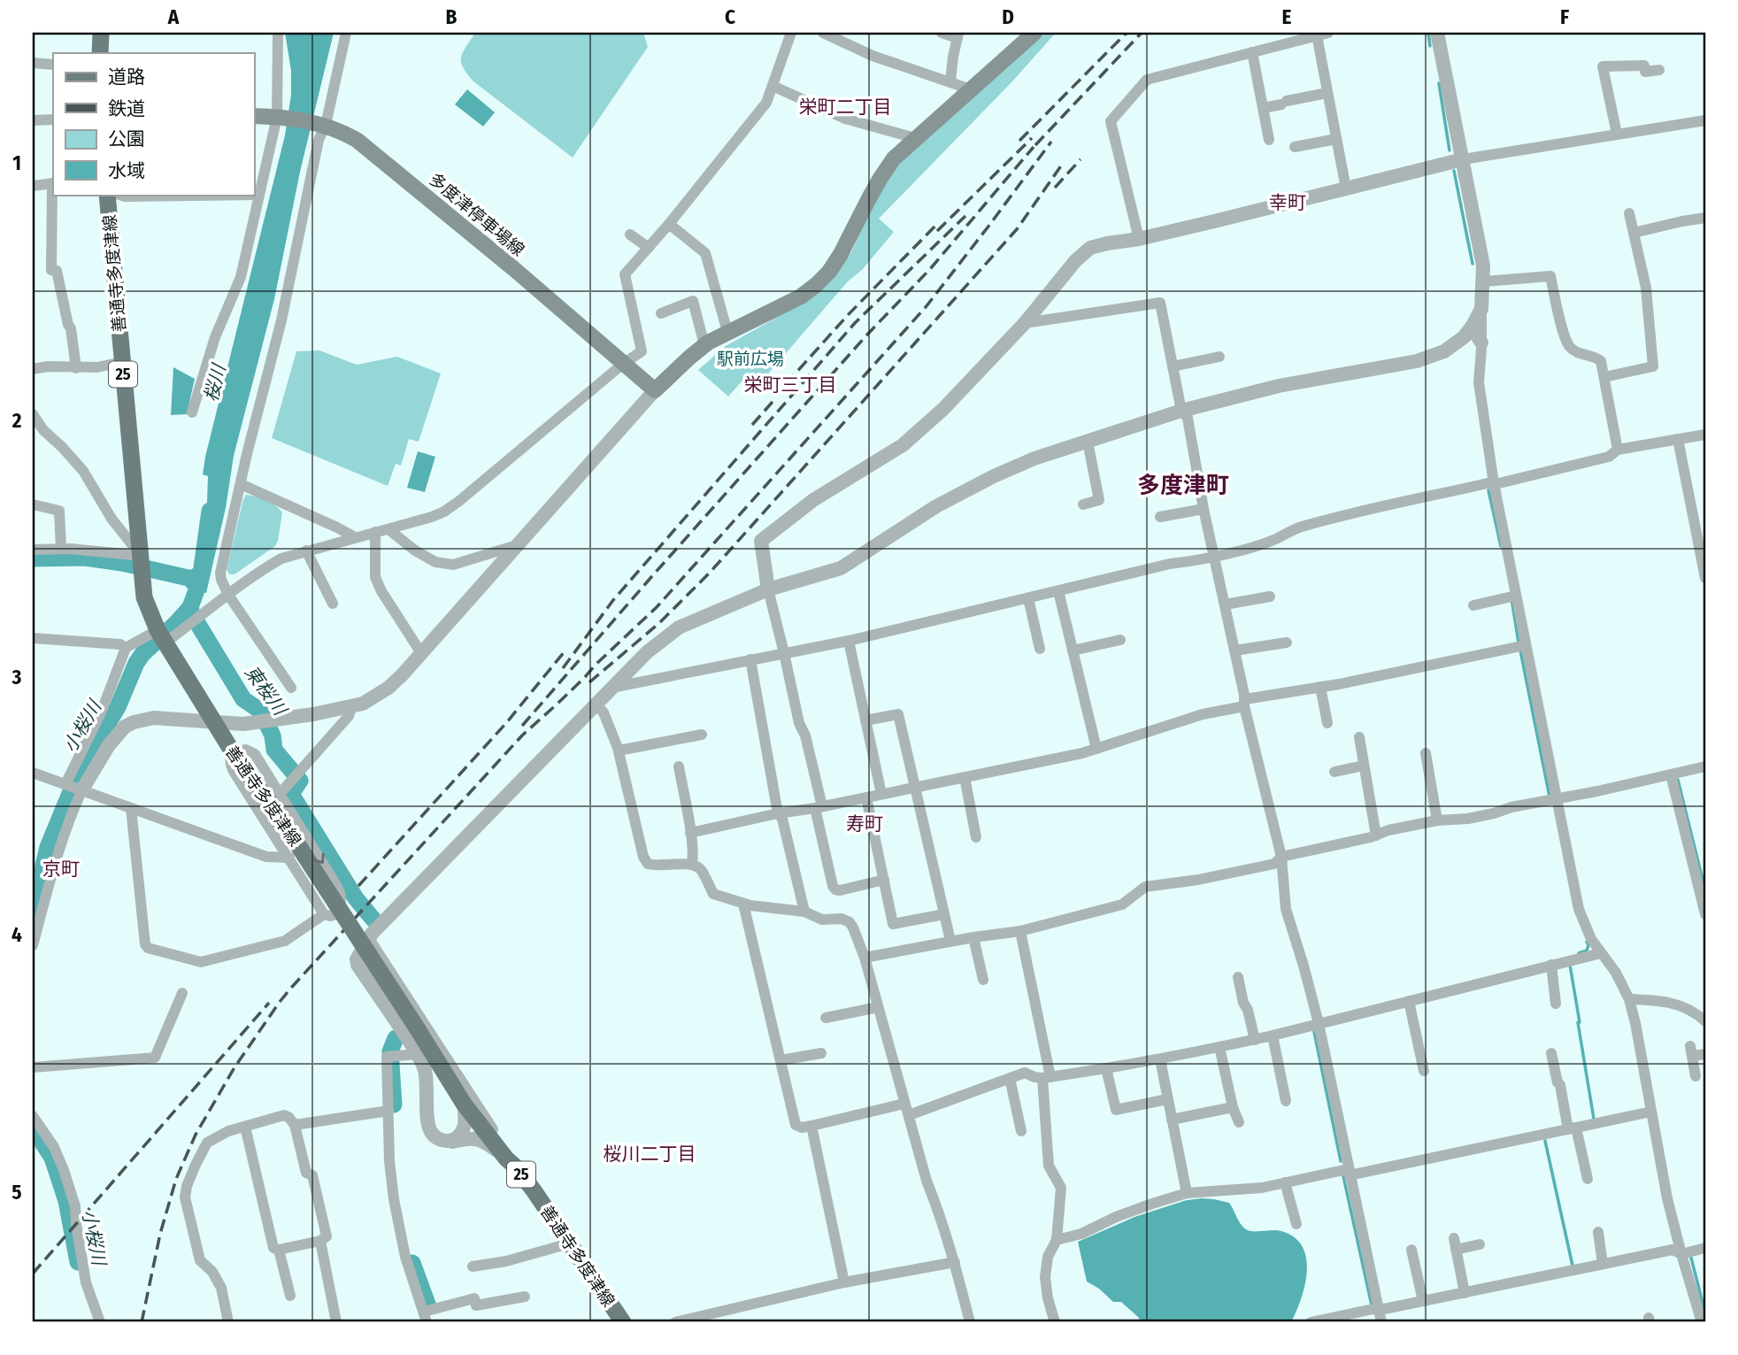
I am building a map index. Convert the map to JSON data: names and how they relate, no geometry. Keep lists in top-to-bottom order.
{
  "streets": {
    "main road": ["多度津停車場線", "善通寺多度津線", "25"]
  },
  "districts": [
    "栄町二丁目",
    "幸町",
    "栄町三丁目",
    "多度津町",
    "寿町",
    "京町",
    "桜川二丁目"
  ],
  "water": ["桜川", "東桜川", "小桜川"],
  "parks": ["駅前広場"],
  "legend": [
    "道路",
    "鉄道",
    "公園",
    "水域"
  ],
  "grid": {
    "columns": [
      "A",
      "B",
      "C",
      "D",
      "E",
      "F"
    ],
    "rows": [
      "1",
      "2",
      "3",
      "4",
      "5"
    ]
  }
}
